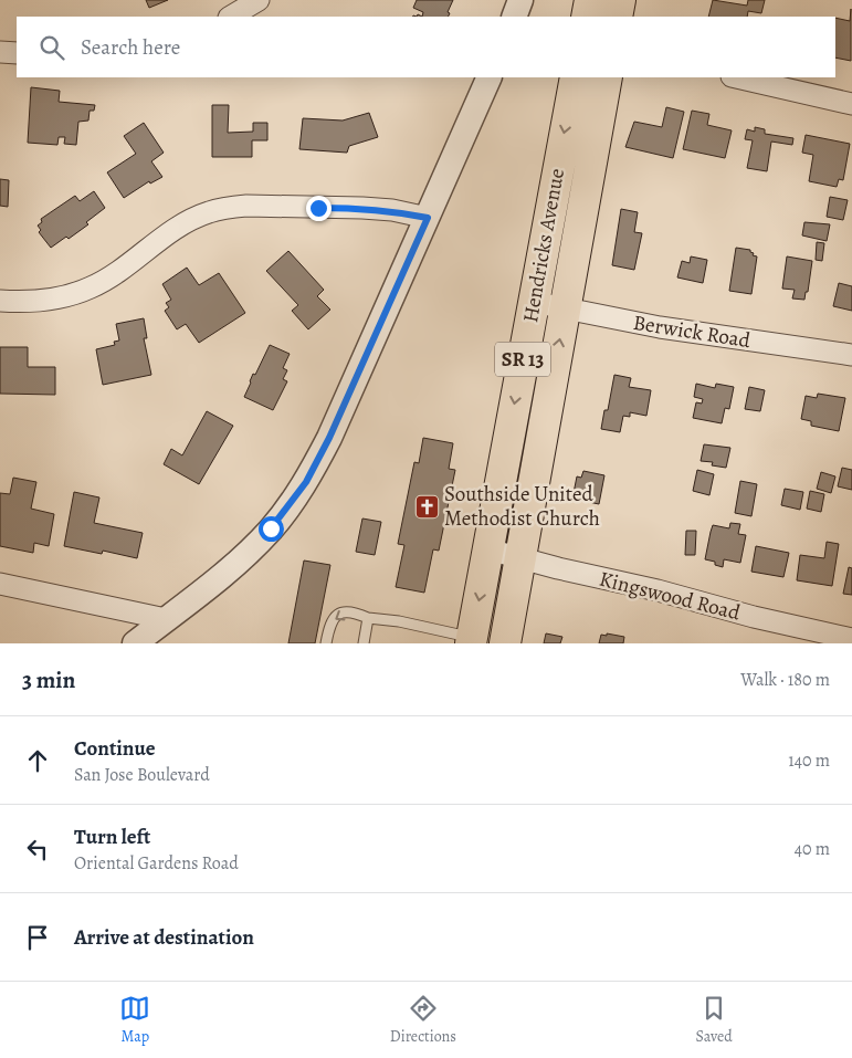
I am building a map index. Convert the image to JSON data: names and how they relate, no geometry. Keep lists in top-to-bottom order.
{
  "streets": {
    "main road": ["Hendricks Avenue", "SR 13"],
    "street": ["Berwick Road", "Kingswood Road"]
  },
  "crossings": [
    ["Hendricks Avenue", "Berwick Road"],
    ["Hendricks Avenue", "Kingswood Road"]
  ],
  "places": {
    "church": ["Southside United Methodist Church"]
  },
  "page": {
    "search": "Search here",
    "heading": ["3 min", "Walk · 180 m"],
    "list": [
      ["Continue", "San Jose Boulevard", "140 m"],
      ["Turn left", "Oriental Gardens Road", "40 m"],
      "Arrive at destination"
    ],
    "nav": ["Map", "Directions", "Saved"]
  }
}
